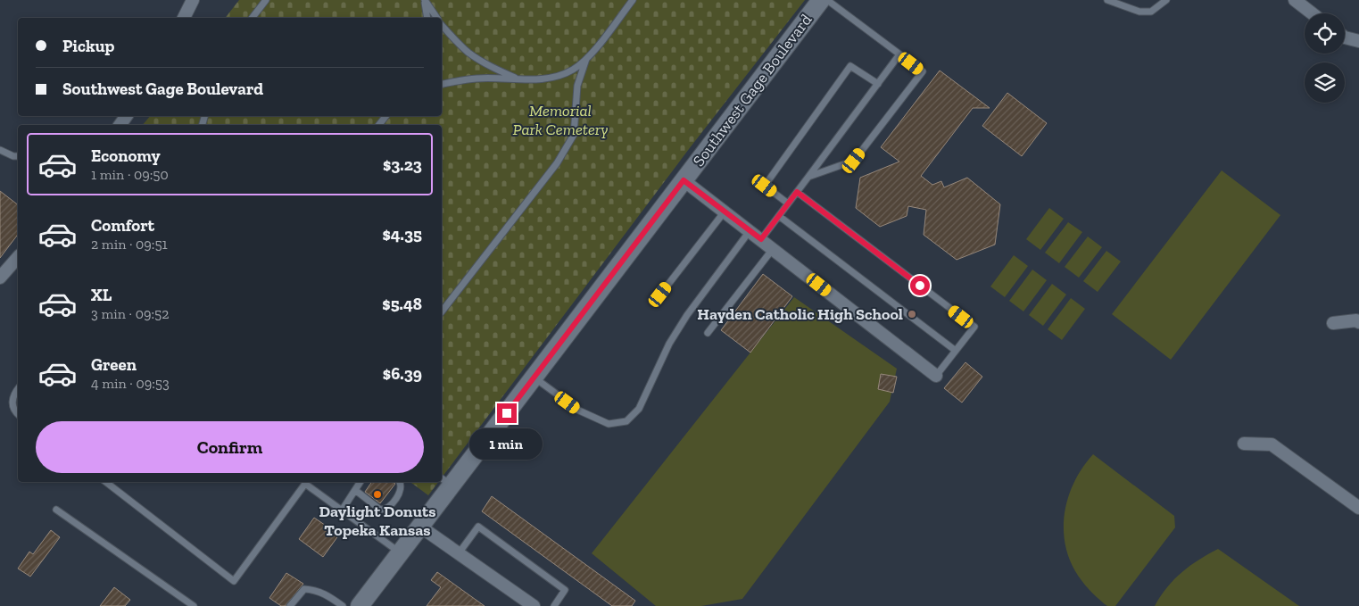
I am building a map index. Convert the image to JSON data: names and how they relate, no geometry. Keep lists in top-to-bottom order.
{
  "streets": {
    "main road": ["Southwest Gage Boulevard"]
  },
  "parks": ["Memorial Park Cemetery"],
  "places": ["Hayden Catholic High School", "Daylight Donuts Topeka Kansas"],
  "page": {
    "banner": ["Pickup", "Southwest Gage Boulevard"],
    "list": [
      {
        "name": "Economy",
        "note": "1 min · 09:50",
        "value": "$3.23"
      },
      {
        "name": "Comfort",
        "note": "2 min · 09:51",
        "value": "$4.35"
      },
      {
        "name": "XL",
        "note": "3 min · 09:52",
        "value": "$5.48"
      },
      {
        "name": "Green",
        "note": "4 min · 09:53",
        "value": "$6.39"
      }
    ],
    "buttons": "Confirm",
    "bubble": "1 min"
  }
}
